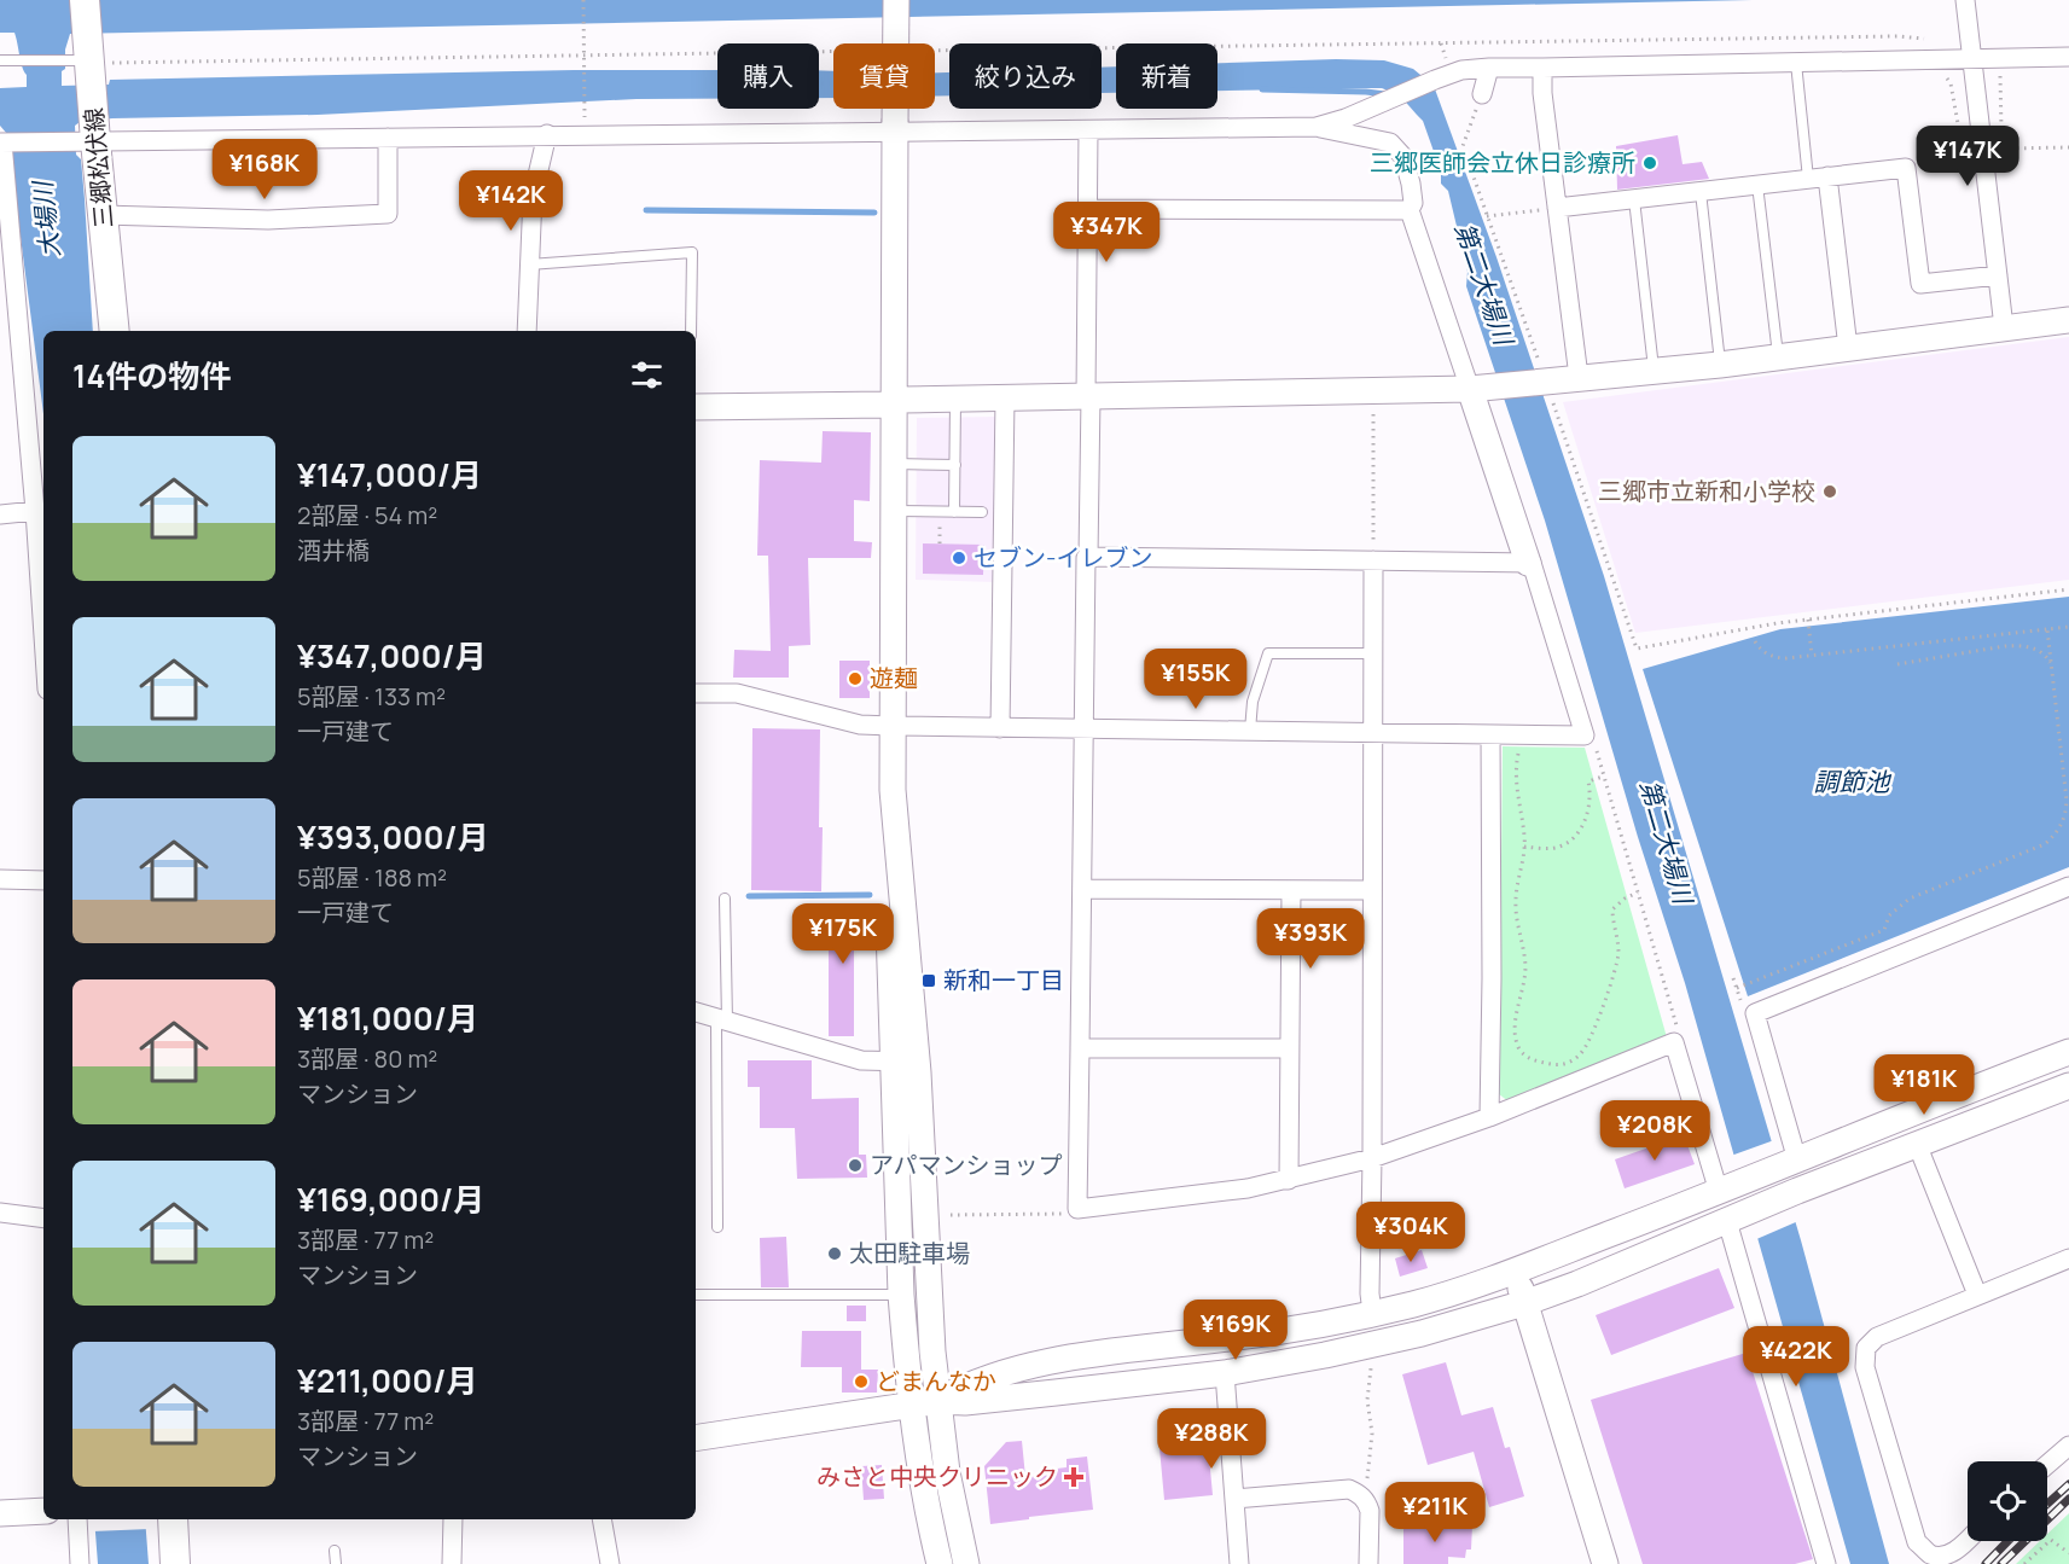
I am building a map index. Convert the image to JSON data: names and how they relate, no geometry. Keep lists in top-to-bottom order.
{
  "streets": {
    "main road": ["三郷松伏線"]
  },
  "water": ["大場川", "第二大場川", "調節池"],
  "places": {
    "other": [
      "三郷医師会立休日診療所",
      "三郷市立新和小学校",
      "セブン-イレブン",
      "遊麺",
      "アパマンショップ",
      "太田駐車場",
      "どまんなか"
    ],
    "transit": ["新和一丁目"],
    "health": ["みさと中央クリニック"]
  },
  "page": {
    "chip": [
      "購入",
      "賃貸",
      "絞り込み",
      "新着"
    ],
    "price": [
      "¥147K",
      "¥168K",
      "¥142K",
      "¥347K",
      "¥155K",
      "¥175K",
      "¥393K",
      "¥181K",
      "¥208K",
      "¥304K",
      "¥169K",
      "¥422K",
      "¥288K",
      "¥211K"
    ],
    "heading": "14件の物件",
    "list": [
      {
        "name": "¥147,000/月",
        "note": "2部屋 · 54 m² · 酒井橋"
      },
      {
        "name": "¥347,000/月",
        "note": "5部屋 · 133 m² · 一戸建て"
      },
      {
        "name": "¥393,000/月",
        "note": "5部屋 · 188 m² · 一戸建て"
      },
      {
        "name": "¥181,000/月",
        "note": "3部屋 · 80 m² · マンション"
      },
      {
        "name": "¥169,000/月",
        "note": "3部屋 · 77 m² · マンション"
      },
      {
        "name": "¥211,000/月",
        "note": "3部屋 · 77 m² · マンション"
      }
    ]
  }
}
